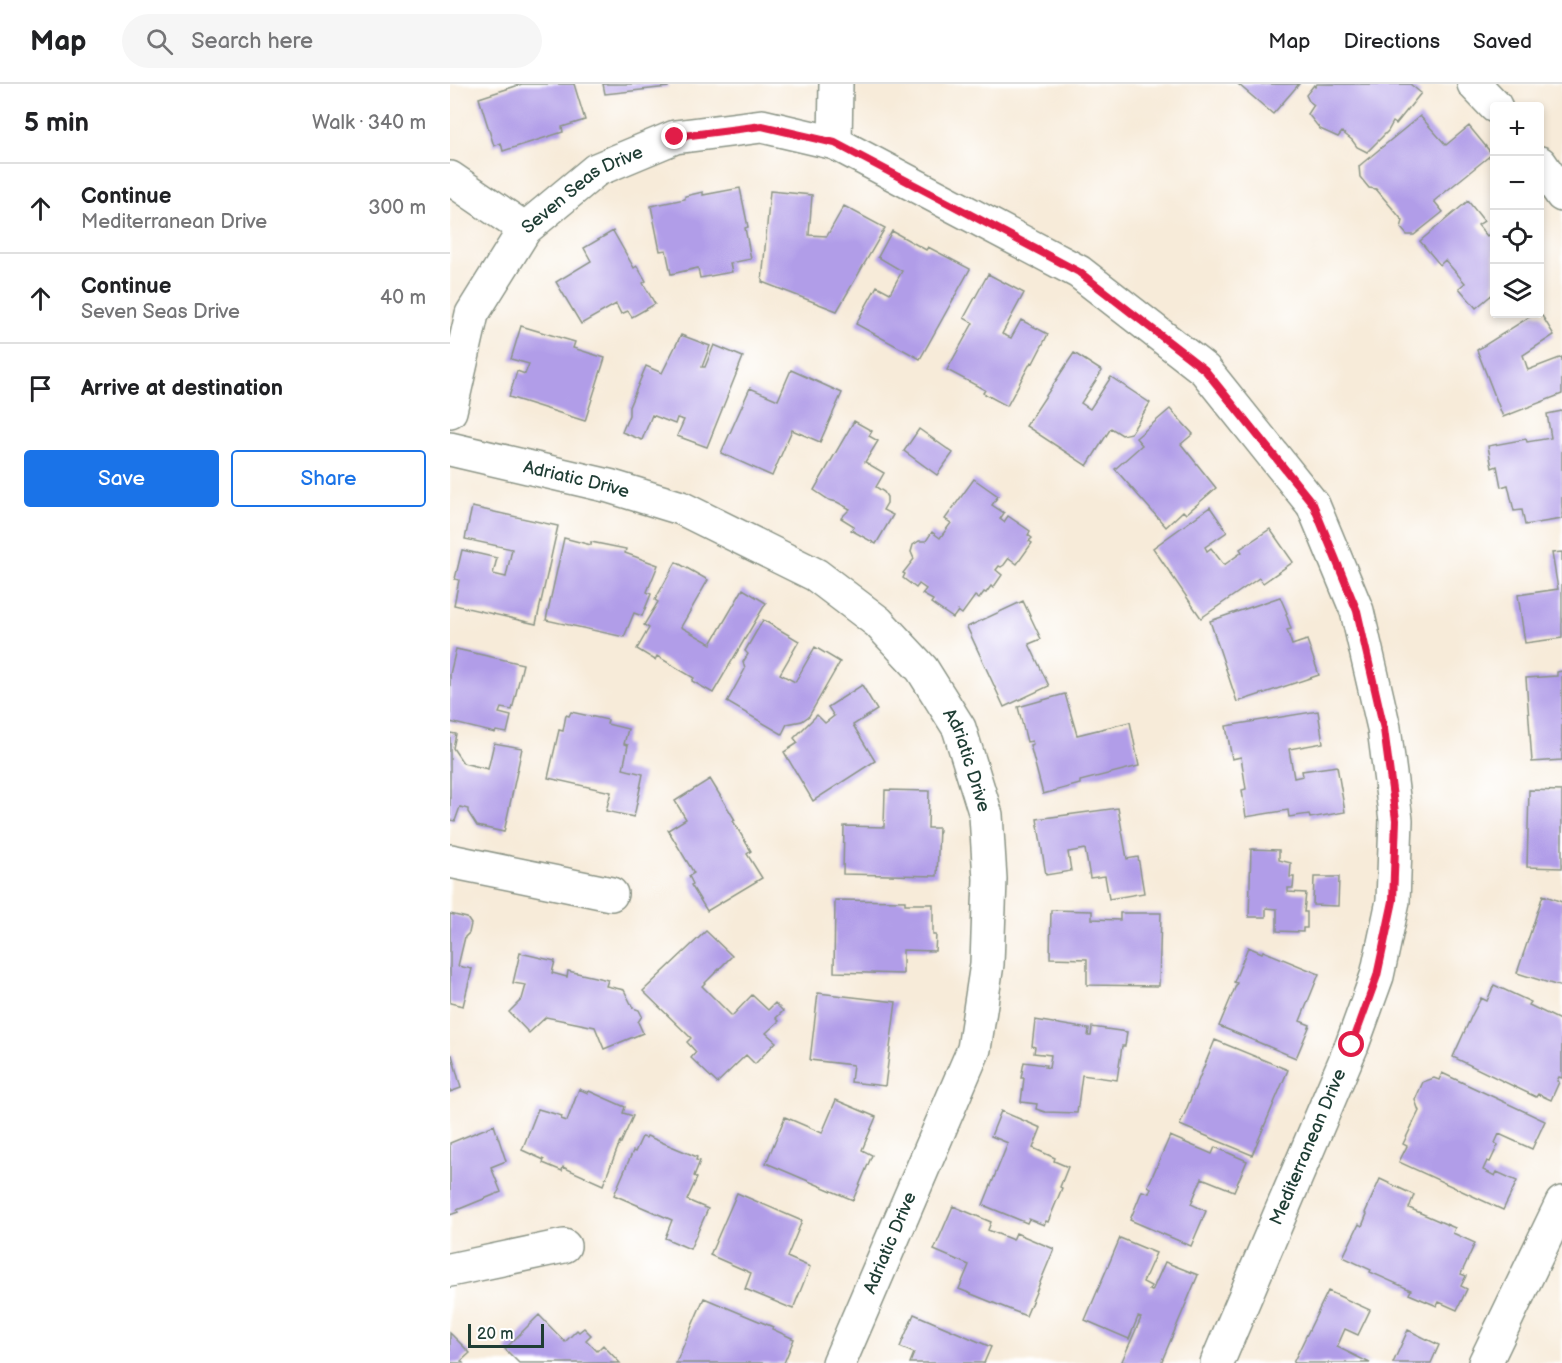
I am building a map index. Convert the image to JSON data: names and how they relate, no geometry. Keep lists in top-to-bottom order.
{
  "streets": {
    "street": ["Seven Seas Drive", "Adriatic Drive", "Mediterranean Drive"]
  },
  "crossings": [
    ["Seven Seas Drive", "Mediterranean Drive"]
  ],
  "scale_bar": "20 m",
  "page": {
    "header": "Map",
    "search": "Search here",
    "nav": ["Map", "Directions", "Saved"],
    "heading": ["5 min", "Walk · 340 m"],
    "map_buttons": ["+", "−"],
    "list": [
      ["Continue", "Mediterranean Drive", "300 m"],
      ["Continue", "Seven Seas Drive", "40 m"],
      "Arrive at destination"
    ],
    "buttons": ["Save", "Share"],
    "scale": "20 m"
  }
}
